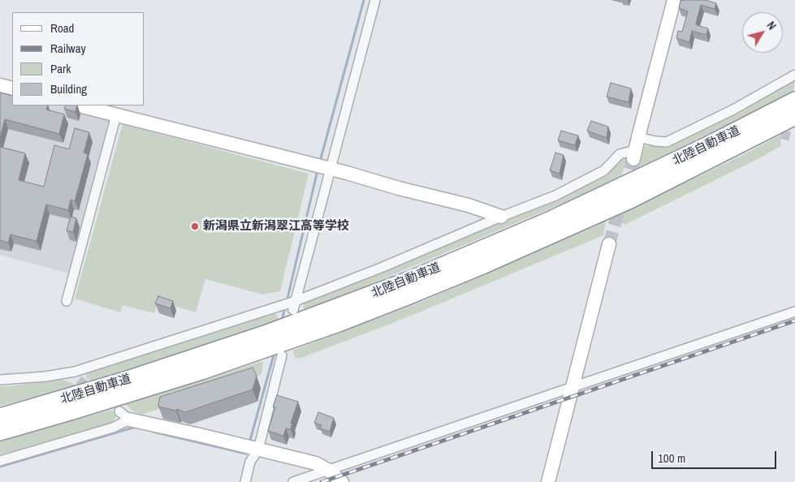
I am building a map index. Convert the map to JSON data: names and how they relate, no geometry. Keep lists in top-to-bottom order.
{
  "streets": {
    "highway": ["北陸自動車道"]
  },
  "places": ["新潟県立新潟翠江高等学校"],
  "legend": [
    "Road",
    "Railway",
    "Park",
    "Building"
  ],
  "scale_bar": "100 m",
  "north": "top right"
}
